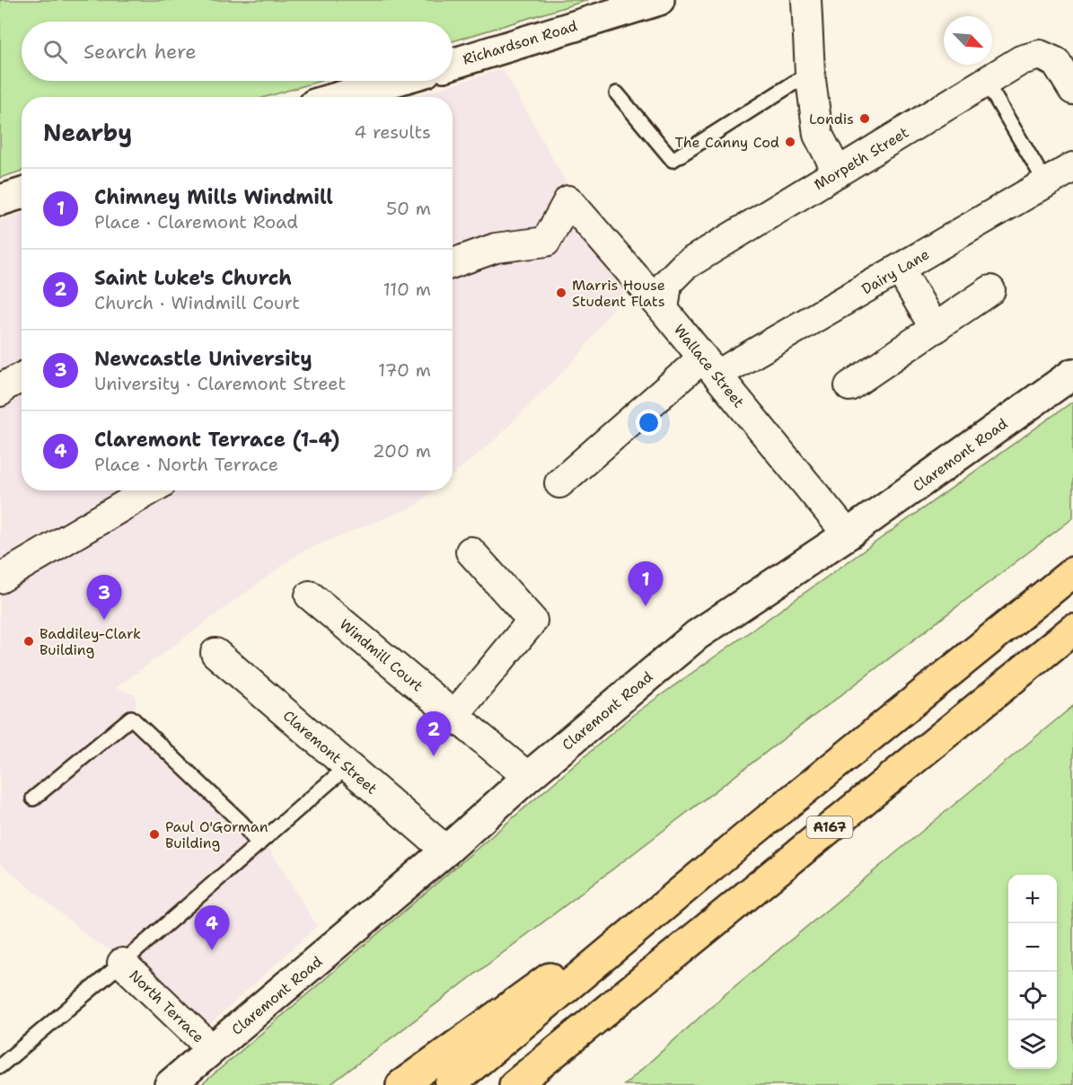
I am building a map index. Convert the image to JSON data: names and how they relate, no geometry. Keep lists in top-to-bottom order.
{
  "streets": {
    "highway": ["A167"],
    "street": [
      "Richardson Road",
      "Morpeth Street",
      "Dairy Lane",
      "Wallace Street",
      "Claremont Road",
      "Windmill Court",
      "Claremont Street",
      "North Terrace"
    ]
  },
  "crossings": [
    ["Morpeth Street", "Wallace Street"],
    ["Dairy Lane", "Wallace Street"],
    ["Wallace Street", "Claremont Road"],
    ["Claremont Road", "Windmill Court"],
    ["Claremont Road", "Claremont Street"],
    ["Claremont Road", "North Terrace"]
  ],
  "places": [
    "Londis",
    "The Canny Cod",
    "Marris House Student Flats",
    "Baddiley-Clark Building",
    "Paul O'Gorman Building"
  ],
  "north": "bottom right",
  "page": {
    "search": "Search here",
    "heading": ["Nearby", "4 results"],
    "list": [
      {
        "mark": "1",
        "name": "Chimney Mills Windmill",
        "note": "Place · Claremont Road",
        "value": "50 m"
      },
      {
        "mark": "2",
        "name": "Saint Luke's Church",
        "note": "Church · Windmill Court",
        "value": "110 m"
      },
      {
        "mark": "3",
        "name": "Newcastle University",
        "note": "University · Claremont Street",
        "value": "170 m"
      },
      {
        "mark": "4",
        "name": "Claremont Terrace (1-4)",
        "note": "Place · North Terrace",
        "value": "200 m"
      }
    ],
    "pins": [
      "1",
      "3",
      "2",
      "4"
    ],
    "map_buttons": ["+", "−"]
  }
}
